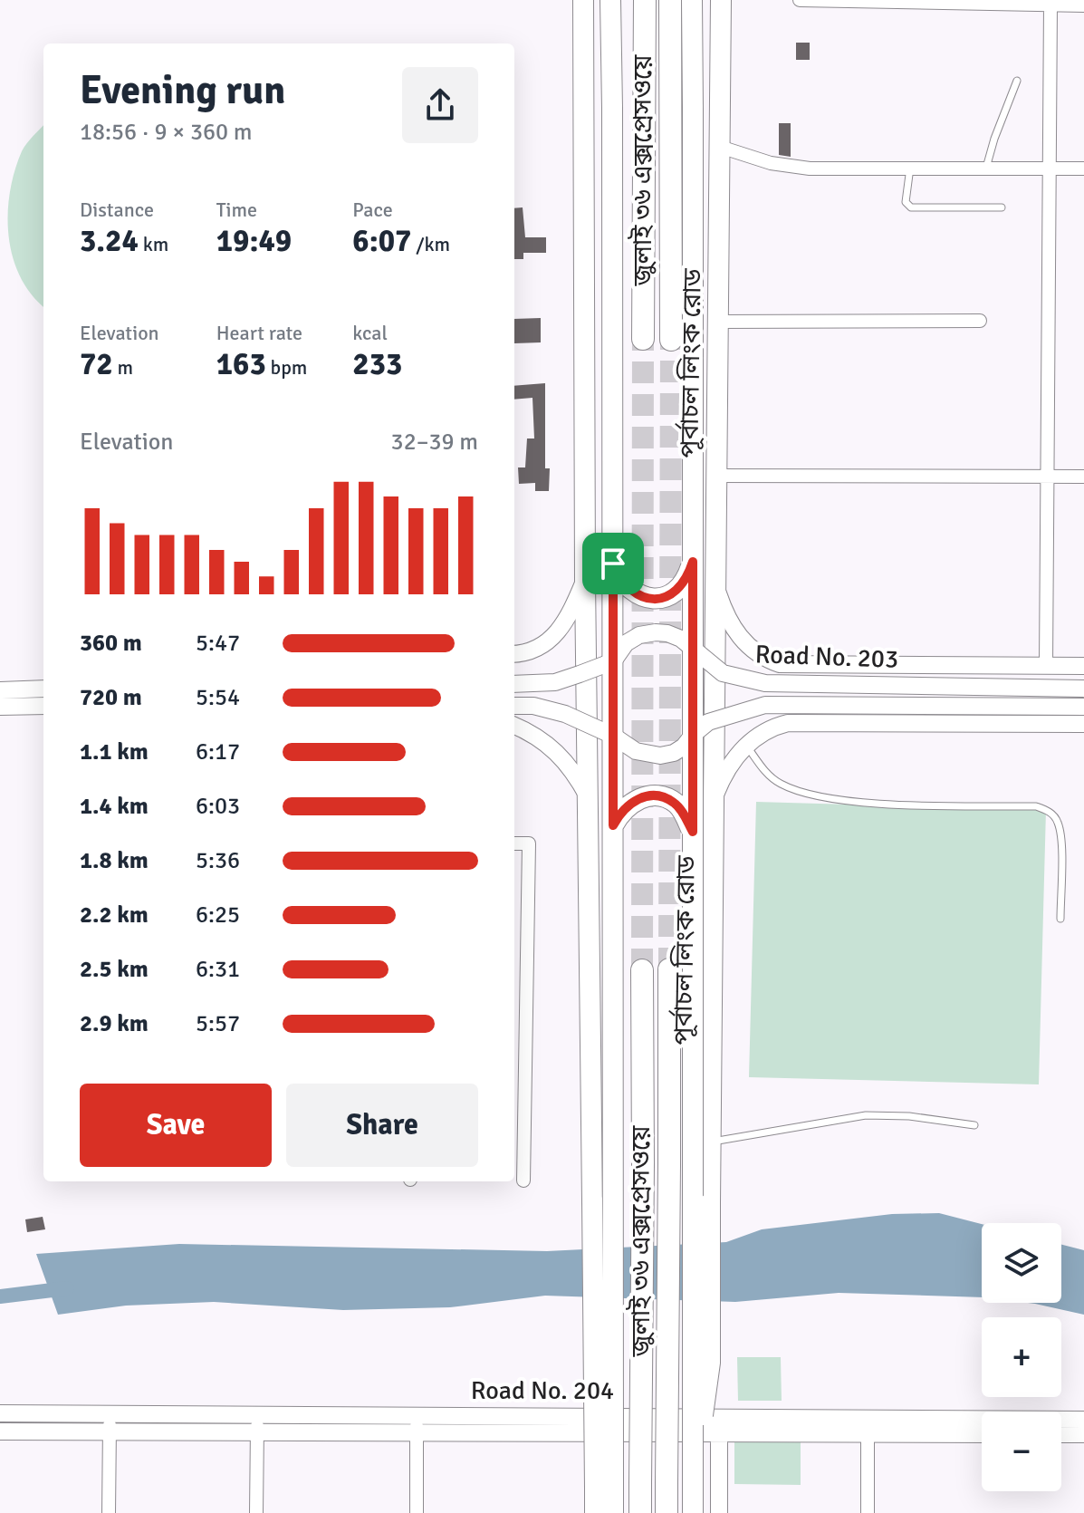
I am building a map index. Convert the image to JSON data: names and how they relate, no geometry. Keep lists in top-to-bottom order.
{
  "streets": {
    "highway": ["জুলাই ৩৬ এক্সপ্রেসওয়ে"],
    "main road": ["পূর্বাচল লিংক রোড"],
    "street": ["Road No. 203", "Road No. 204"]
  },
  "crossings": [
    ["পূর্বাচল লিংক রোড", "Road No. 203"]
  ],
  "page": {
    "heading": ["Evening run", "18:56 · 9 × 360 m"],
    "stats": [
      ["Distance", "3.24 km"],
      ["Time", "19:49"],
      ["Pace", "6:07 /km"],
      ["Elevation", "72 m"],
      ["Heart rate", "163 bpm"],
      ["kcal", "233"]
    ],
    "chart": ["Elevation", "32–39 m"],
    "list": [
      {
        "name": "360 m",
        "note": "5:47"
      },
      {
        "name": "720 m",
        "note": "5:54"
      },
      {
        "name": "1.1 km",
        "note": "6:17"
      },
      {
        "name": "1.4 km",
        "note": "6:03"
      },
      {
        "name": "1.8 km",
        "note": "5:36"
      },
      {
        "name": "2.2 km",
        "note": "6:25"
      },
      {
        "name": "2.5 km",
        "note": "6:31"
      },
      {
        "name": "2.9 km",
        "note": "5:57"
      }
    ],
    "buttons": ["Save", "Share"],
    "map_buttons": ["+", "−"]
  }
}
